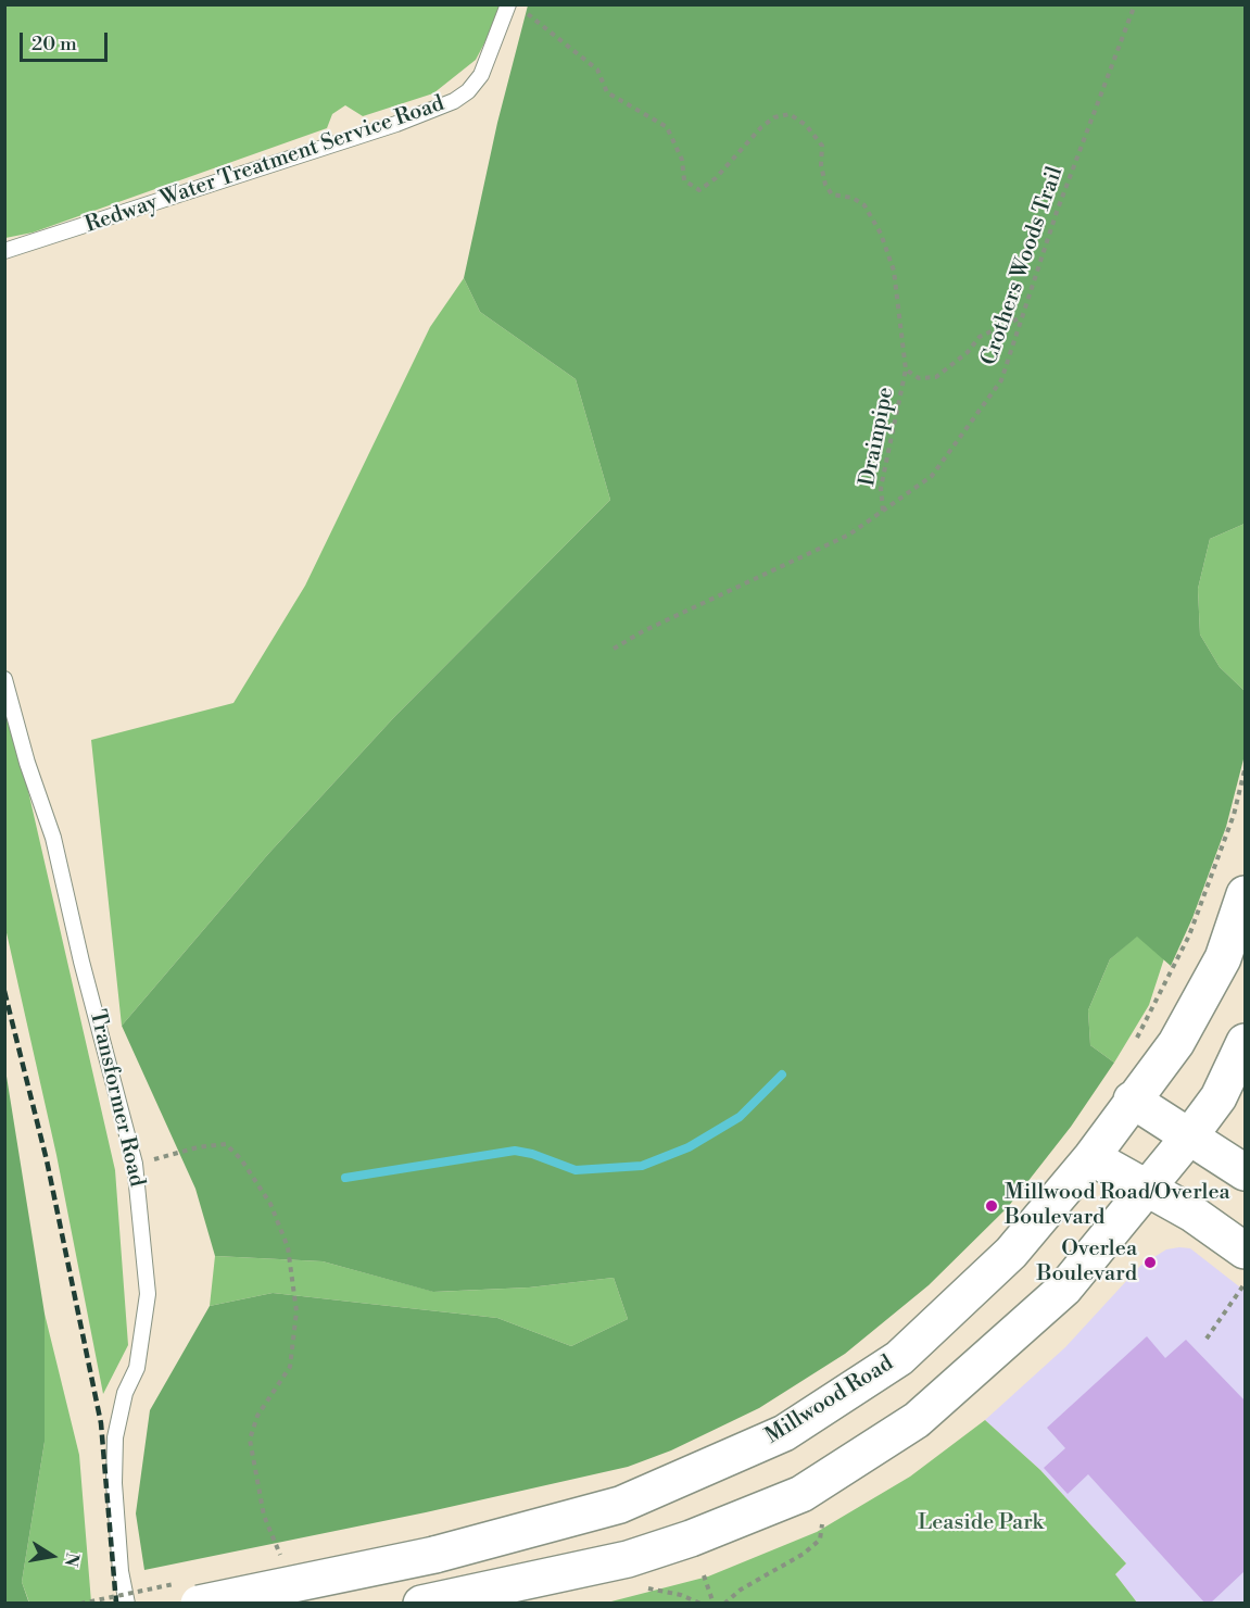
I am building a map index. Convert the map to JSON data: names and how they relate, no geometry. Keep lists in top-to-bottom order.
{
  "streets": {
    "main road": ["Millwood Road"],
    "lane": ["Redway Water Treatment Service Road", "Transformer Road"],
    "path": ["Crothers Woods Trail", "Drainpipe"]
  },
  "crossings": [
    ["Crothers Woods Trail", "Drainpipe"]
  ],
  "parks": ["Leaside Park"],
  "places": ["Millwood Road/Overlea Boulevard", "Overlea Boulevard"],
  "scale_bar": "20 m",
  "north": "right"
}
